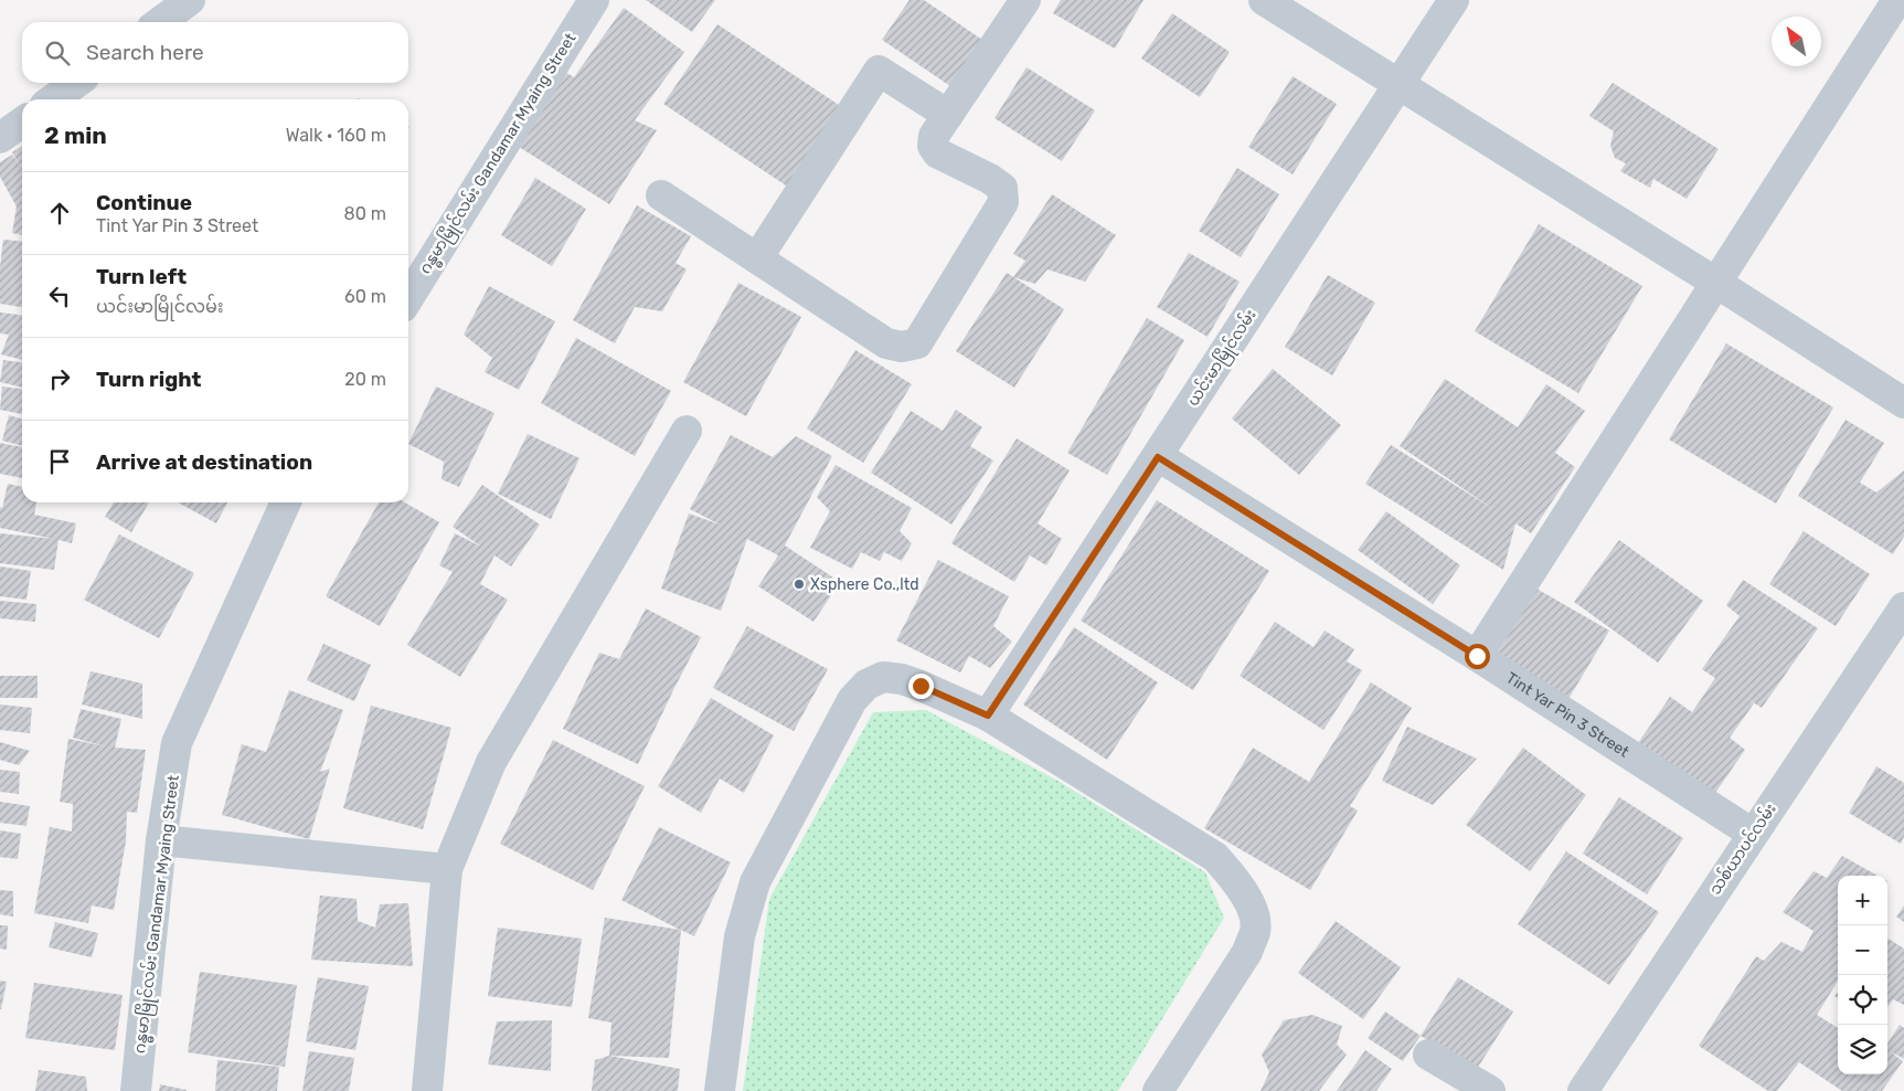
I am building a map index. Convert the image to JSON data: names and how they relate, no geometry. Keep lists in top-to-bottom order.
{
  "streets": {
    "street": [
      "ဂန္ဓမာမြိုင်လမ်း Gandamar Myaing Street",
      "ယင်းမာမြိုင်လမ်း",
      "Tint Yar Pin 3 Street",
      "သစ်ယာပင်လမ်း"
    ]
  },
  "crossings": [
    ["ယင်းမာမြိုင်လမ်း", "Tint Yar Pin 3 Street"],
    ["Tint Yar Pin 3 Street", "သစ်ယာပင်လမ်း"]
  ],
  "places": ["Xsphere Co.,ltd"],
  "north": "top left",
  "page": {
    "search": "Search here",
    "heading": ["2 min", "Walk · 160 m"],
    "list": [
      ["Continue", "Tint Yar Pin 3 Street", "80 m"],
      ["Turn left", "ယင်းမာမြိုင်လမ်း", "60 m"],
      ["Turn right", "20 m"],
      "Arrive at destination"
    ],
    "map_buttons": ["+", "−"]
  }
}
